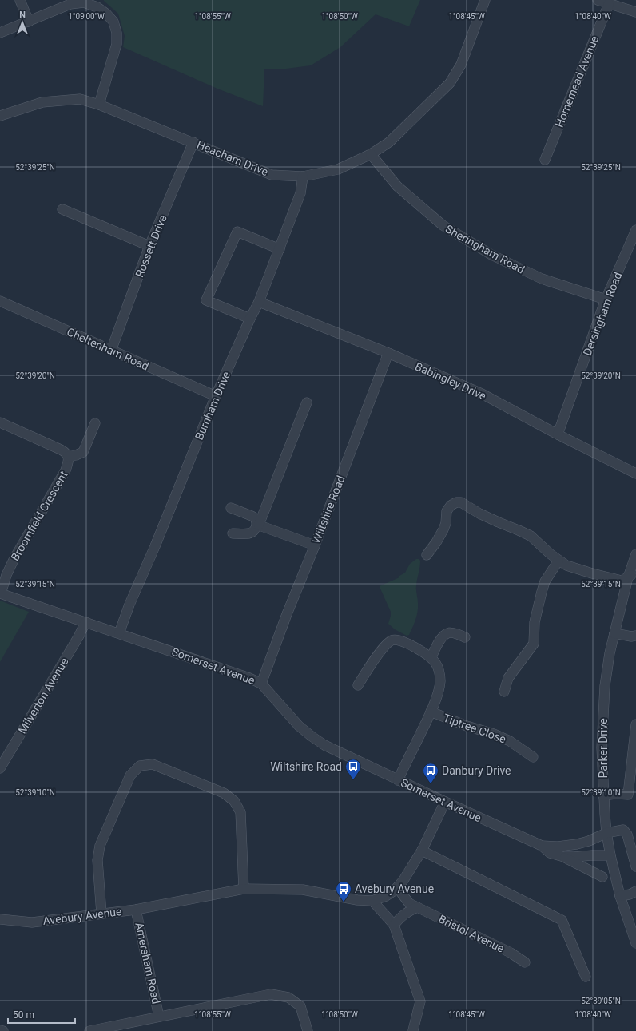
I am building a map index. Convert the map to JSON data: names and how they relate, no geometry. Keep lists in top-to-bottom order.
{
  "streets": {
    "street": [
      "Homemead Avenue",
      "Heacham Drive",
      "Rossett Drive",
      "Sheringham Road",
      "Dersingham Road",
      "Cheltenham Road",
      "Babingley Drive",
      "Burnham Drive",
      "Wiltshire Road",
      "Broomfield Crescent",
      "Somerset Avenue",
      "Milverton Avenue",
      "Tiptree Close",
      "Parker Drive",
      "Avebury Avenue",
      "Bristol Avenue",
      "Amersham Road"
    ]
  },
  "crossings": [
    ["Heacham Drive", "Rossett Drive"],
    ["Heacham Drive", "Sheringham Road"],
    ["Heacham Drive", "Burnham Drive"],
    ["Rossett Drive", "Cheltenham Road"],
    ["Sheringham Road", "Dersingham Road"],
    ["Dersingham Road", "Babingley Drive"],
    ["Cheltenham Road", "Burnham Drive"],
    ["Babingley Drive", "Burnham Drive"],
    ["Babingley Drive", "Wiltshire Road"],
    ["Burnham Drive", "Somerset Avenue"],
    ["Wiltshire Road", "Somerset Avenue"],
    ["Broomfield Crescent", "Somerset Avenue"],
    ["Somerset Avenue", "Milverton Avenue"],
    ["Somerset Avenue", "Parker Drive"],
    ["Avebury Avenue", "Bristol Avenue"],
    ["Avebury Avenue", "Amersham Road"]
  ],
  "places": {
    "bus stop": ["Wiltshire Road", "Danbury Drive", "Avebury Avenue"]
  },
  "scale_bar": "50 m",
  "north": "top",
  "coordinates": [
    "1°09'00\"W",
    "1°08'55\"W",
    "1°08'50\"W",
    "1°08'45\"W",
    "1°08'40\"W",
    "52°39'25\"N",
    "52°39'20\"N",
    "52°39'15\"N",
    "52°39'10\"N",
    "52°39'05\"N"
  ]
}
